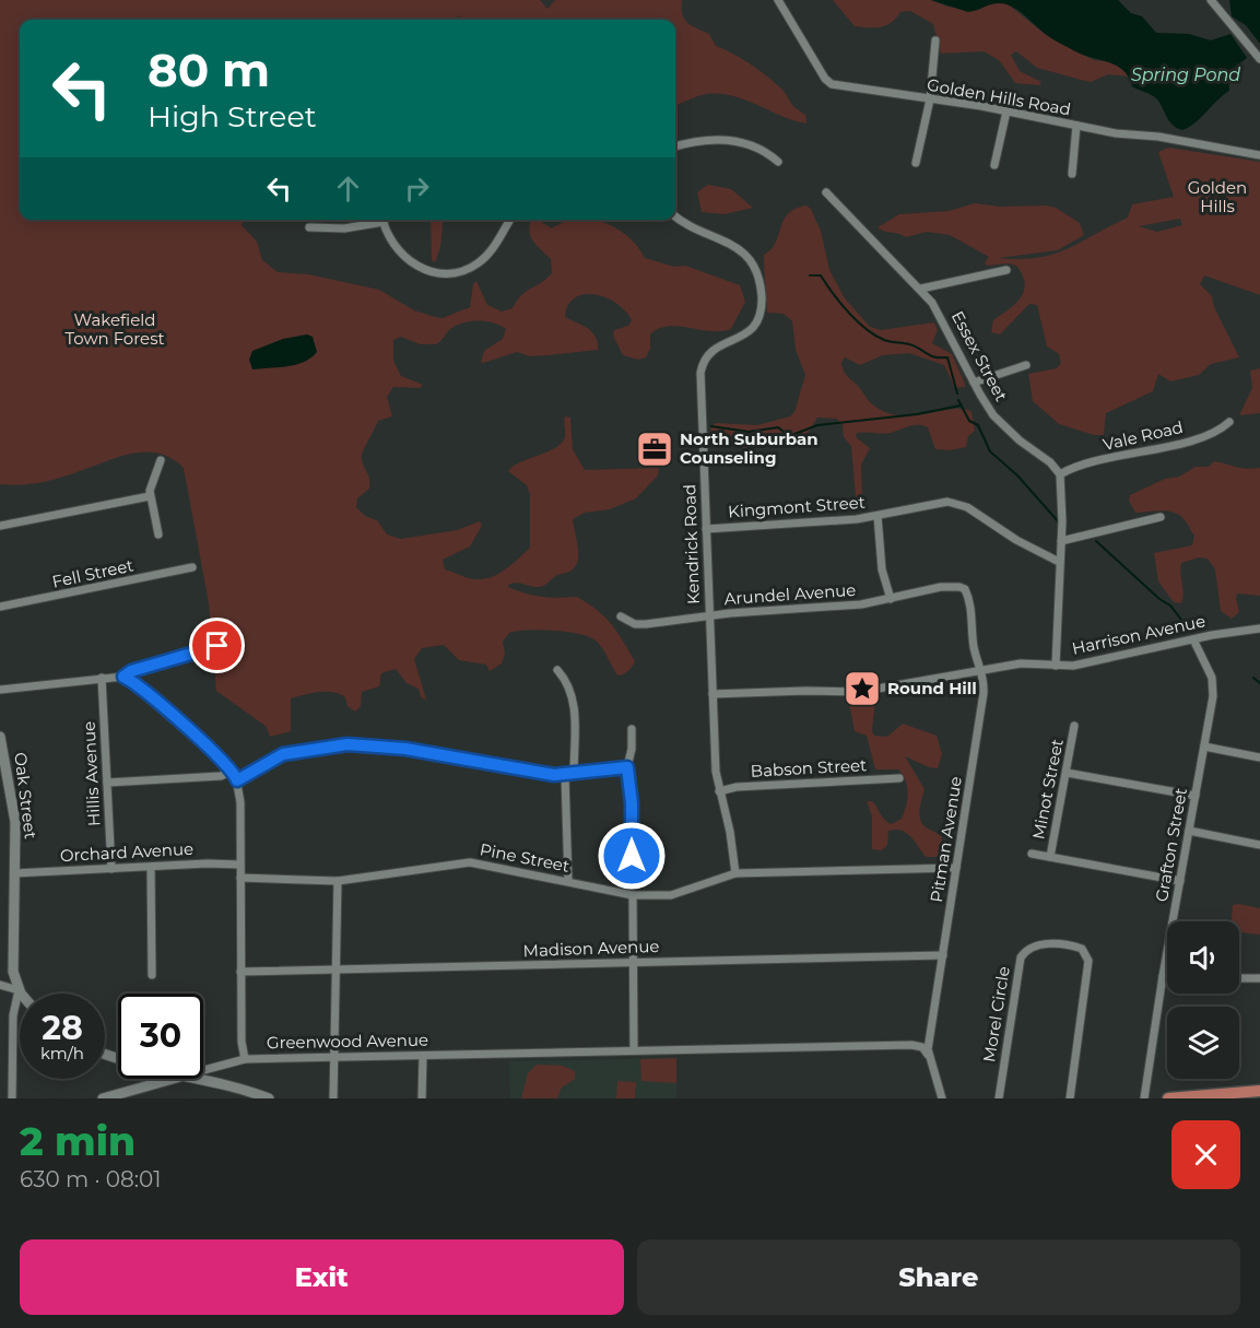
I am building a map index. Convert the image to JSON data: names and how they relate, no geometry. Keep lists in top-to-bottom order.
{
  "streets": {
    "street": [
      "Golden Hills Road",
      "Essex Street",
      "Vale Road",
      "Kingmont Street",
      "Kendrick Road",
      "Fell Street",
      "Arundel Avenue",
      "Harrison Avenue",
      "Babson Street",
      "Hillis Avenue",
      "Minot Street",
      "Oak Street",
      "Pitman Avenue",
      "Grafton Street",
      "Orchard Avenue",
      "Pine Street",
      "Madison Avenue",
      "Morel Circle",
      "Greenwood Avenue"
    ]
  },
  "crossings": [
    ["Essex Street", "Vale Road"],
    ["Kingmont Street", "Kendrick Road"],
    ["Kendrick Road", "Arundel Avenue"],
    ["Kendrick Road", "Harrison Avenue"],
    ["Kendrick Road", "Babson Street"],
    ["Kendrick Road", "Pine Street"],
    ["Arundel Avenue", "Pitman Avenue"],
    ["Harrison Avenue", "Pitman Avenue"],
    ["Harrison Avenue", "Grafton Street"],
    ["Hillis Avenue", "Orchard Avenue"],
    ["Oak Street", "Orchard Avenue"],
    ["Pitman Avenue", "Pine Street"],
    ["Pitman Avenue", "Madison Avenue"],
    ["Pitman Avenue", "Greenwood Avenue"],
    ["Orchard Avenue", "Greenwood Avenue"],
    ["Pine Street", "Greenwood Avenue"],
    ["Madison Avenue", "Greenwood Avenue"]
  ],
  "water": ["Spring Pond"],
  "parks": ["Golden Hills", "Wakefield Town Forest"],
  "places": {
    "office": ["North Suburban Counseling"],
    "place": ["Round Hill"]
  },
  "page": {
    "turn": ["80 m", "High Street"],
    "speed": "28 km/h",
    "limit": "30",
    "heading": ["2 min", "630 m · 08:01"],
    "buttons": ["Exit", "Share"]
  }
}
